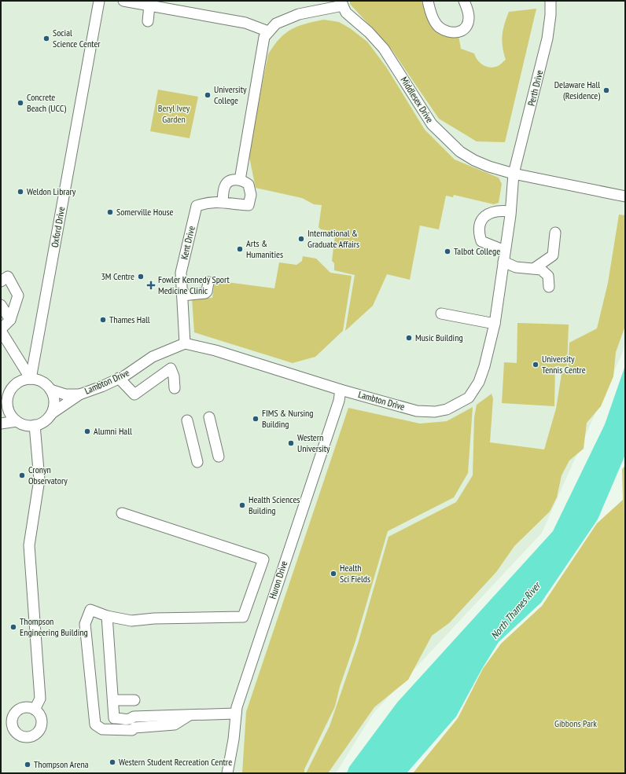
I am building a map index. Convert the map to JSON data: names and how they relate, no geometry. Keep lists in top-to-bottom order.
{
  "streets": {
    "street": [
      "Perth Drive",
      "Middlesex Drive",
      "Oxford Drive",
      "Kent Drive",
      "Lambton Drive",
      "Huron Drive"
    ]
  },
  "crossings": [
    ["Perth Drive", "Middlesex Drive"],
    ["Perth Drive", "Lambton Drive"],
    ["Middlesex Drive", "Lambton Drive"],
    ["Oxford Drive", "Lambton Drive"],
    ["Kent Drive", "Lambton Drive"],
    ["Lambton Drive", "Huron Drive"]
  ],
  "water": ["North Thames River"],
  "parks": ["Beryl Ivey Garden", "Gibbons Park"],
  "places": {
    "other": [
      "Social Science Center",
      "Delaware Hall (Residence)",
      "University College",
      "Concrete Beach (UCC)",
      "Weldon Library",
      "Somerville House",
      "International & Graduate Affairs",
      "Arts & Humanities",
      "Talbot College",
      "3M Centre",
      "Thames Hall",
      "Music Building",
      "University Tennis Centre",
      "FIMS & Nursing Building",
      "Alumni Hall",
      "Western University",
      "Cronyn Observatory",
      "Health Sciences Building",
      "Health Sci Fields",
      "Thompson Engineering Building",
      "Western Student Recreation Centre",
      "Thompson Arena"
    ],
    "health": ["Fowler Kennedy Sport Medicine Clinic"]
  }
}
